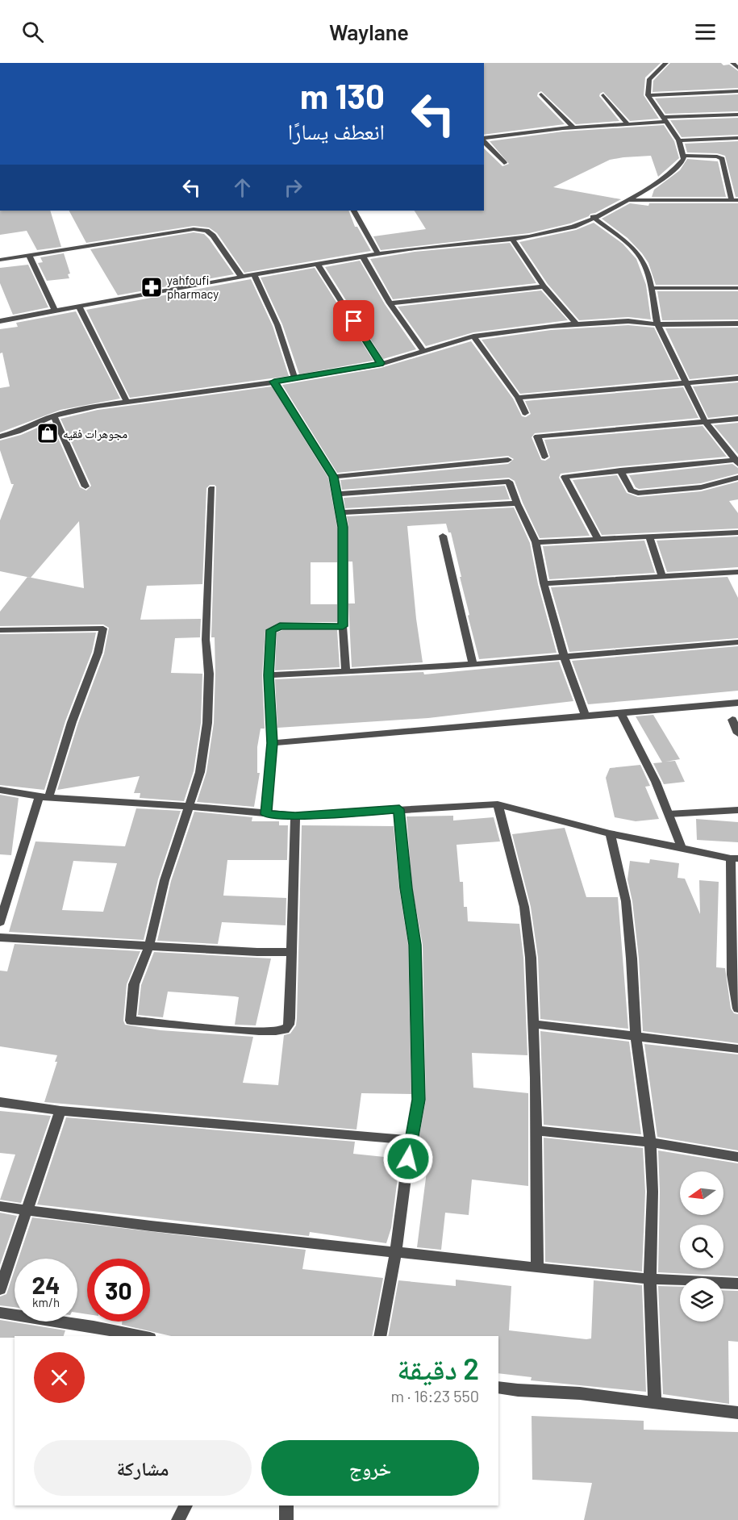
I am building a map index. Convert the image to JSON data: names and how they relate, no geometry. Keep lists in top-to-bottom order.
{
  "places": {
    "pharmacy": ["yahfoufi pharmacy"],
    "shop": ["مجوهرات فقيه"]
  },
  "north": "left",
  "page": {
    "header": "Waylane",
    "turn": ["130 m", "انعطف يسارًا"],
    "speed": "24 km/h",
    "limit": "30",
    "heading": ["2 دقيقة", "550 m · 16:23"],
    "buttons": ["خروج", "مشاركة"]
  }
}
